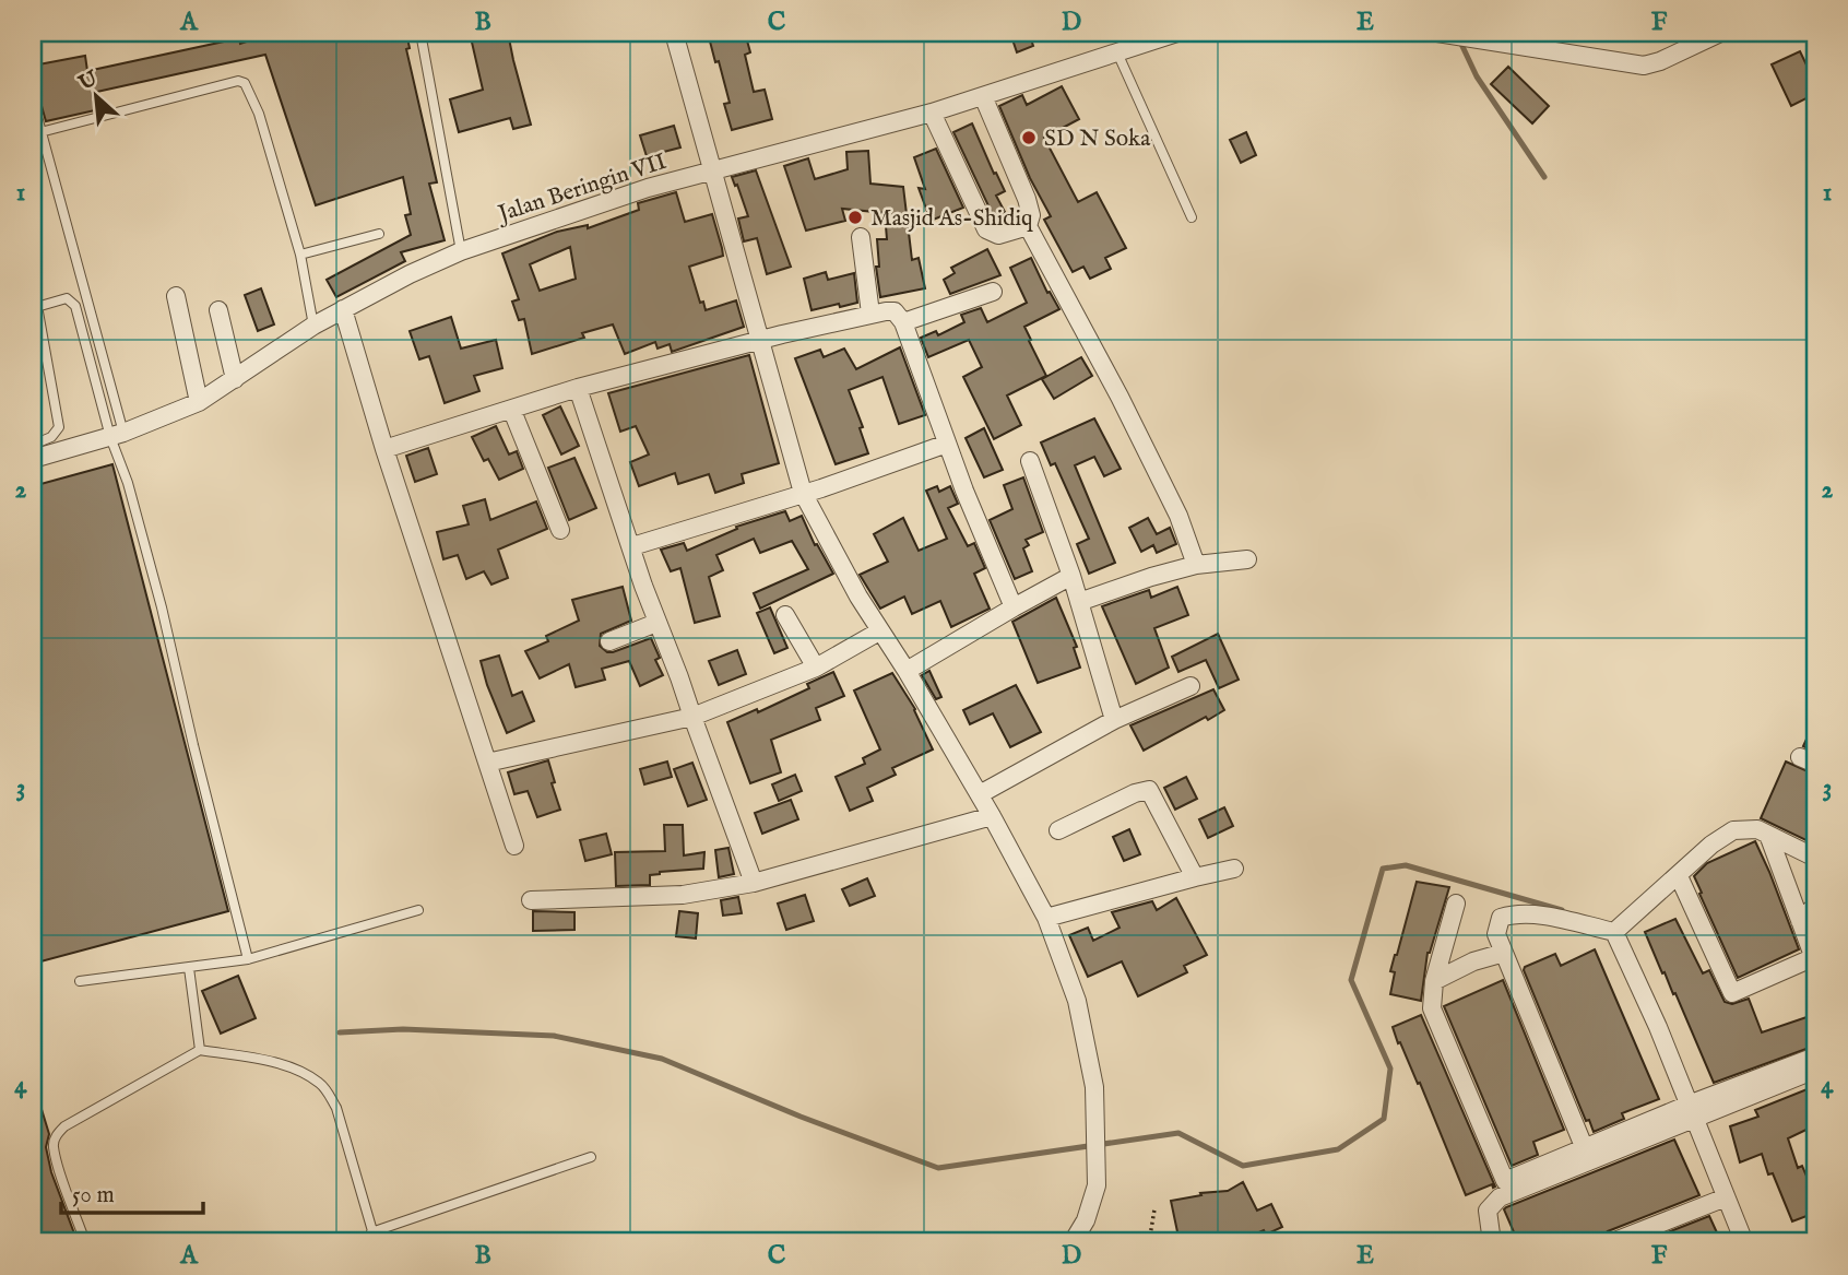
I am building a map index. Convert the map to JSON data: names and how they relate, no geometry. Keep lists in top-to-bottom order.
{
  "streets": {
    "street": ["Jalan Beringin VII"]
  },
  "places": ["SD N Soka", "Masjid As-Shidiq"],
  "scale_bar": "50 m",
  "north": "top left",
  "grid": {
    "columns": [
      "A",
      "B",
      "C",
      "D",
      "E",
      "F"
    ],
    "rows": [
      "1",
      "2",
      "3",
      "4"
    ]
  }
}
